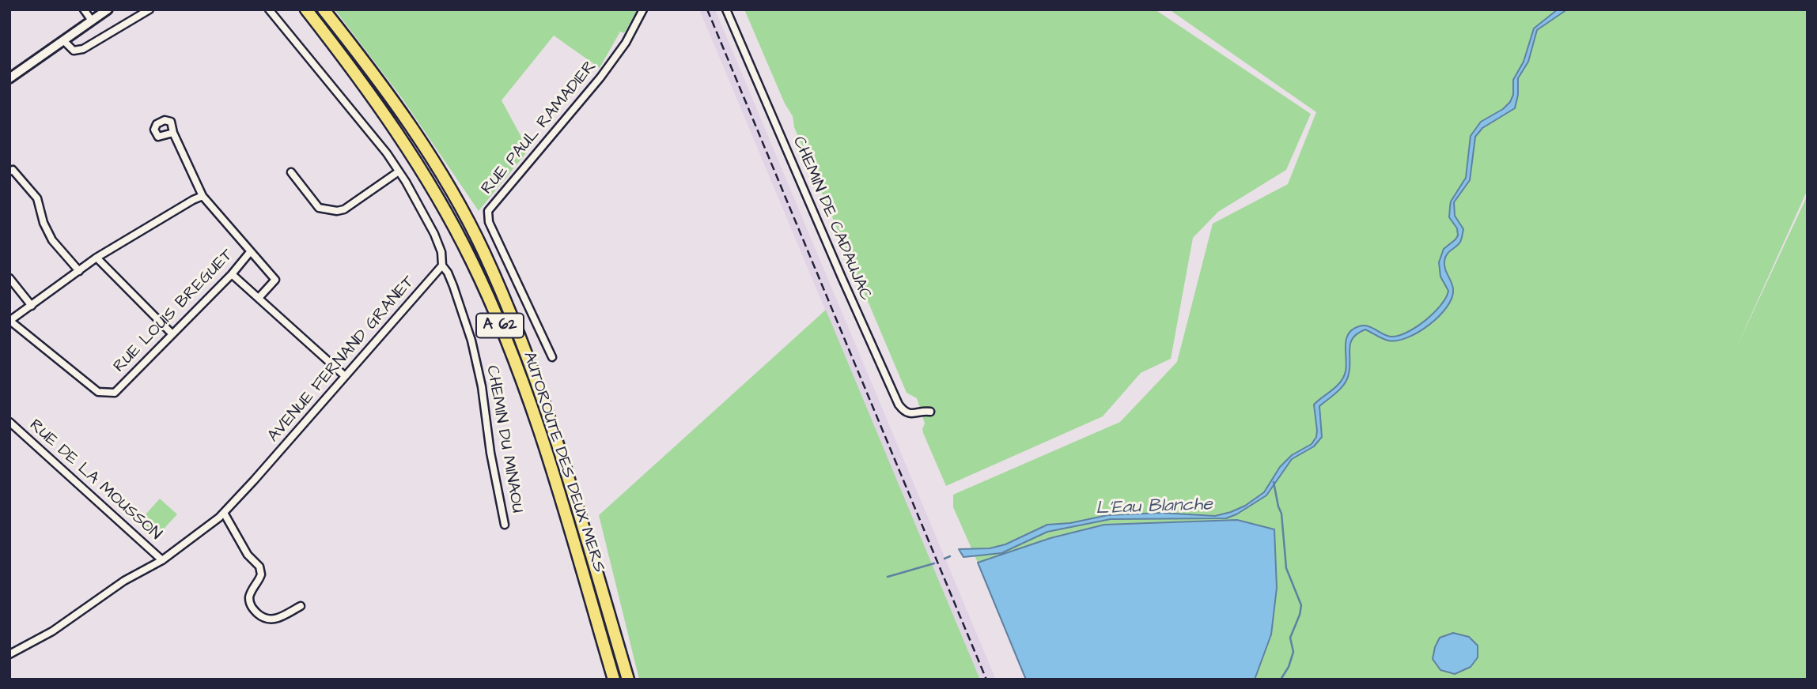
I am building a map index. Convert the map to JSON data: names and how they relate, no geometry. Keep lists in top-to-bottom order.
{
  "streets": {
    "highway": ["A 62", "AUTOROUTE DES DEUX MERS"],
    "street": [
      "RUE PAUL RAMADIER",
      "CHEMIN DE CADAUJAC",
      "RUE LOUIS BREGUET",
      "AVENUE FERNAND GRANET",
      "CHEMIN DU MINAOU",
      "RUE DE LA MOUSSON"
    ]
  },
  "crossings": [
    ["AVENUE FERNAND GRANET", "CHEMIN DU MINAOU"],
    ["AVENUE FERNAND GRANET", "RUE DE LA MOUSSON"]
  ],
  "water": ["L'Eau Blanche"]
}
